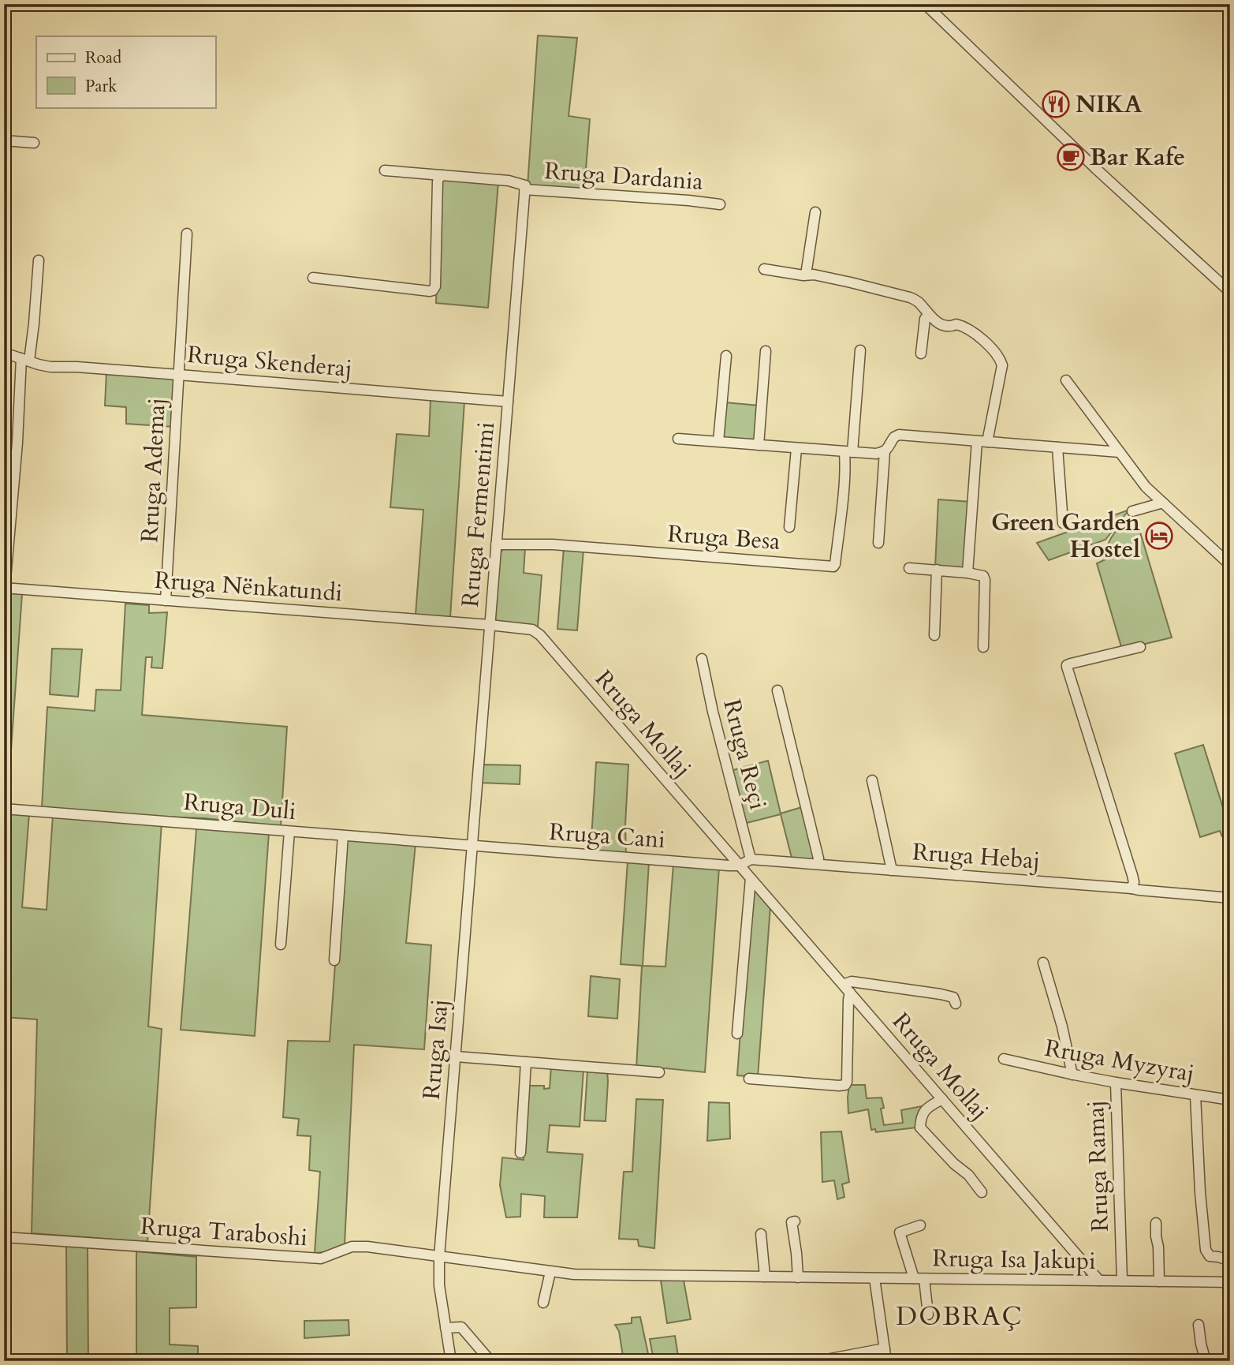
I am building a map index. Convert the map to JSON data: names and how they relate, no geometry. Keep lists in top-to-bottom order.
{
  "streets": {
    "street": [
      "Rruga Dardania",
      "Rruga Skenderaj",
      "Rruga Ademaj",
      "Rruga Fermentimi",
      "Rruga Besa",
      "Rruga Nënkatundi",
      "Rruga Mollaj",
      "Rruga Reçi",
      "Rruga Duli",
      "Rruga Cani",
      "Rruga Hebaj",
      "Rruga Isaj",
      "Rruga Myzyraj",
      "Rruga Ramaj",
      "Rruga Taraboshi",
      "Rruga Isa Jakupi"
    ]
  },
  "crossings": [
    ["Rruga Dardania", "Rruga Fermentimi"],
    ["Rruga Skenderaj", "Rruga Ademaj"],
    ["Rruga Skenderaj", "Rruga Fermentimi"],
    ["Rruga Ademaj", "Rruga Nënkatundi"],
    ["Rruga Fermentimi", "Rruga Besa"],
    ["Rruga Fermentimi", "Rruga Nënkatundi"],
    ["Rruga Fermentimi", "Rruga Mollaj"],
    ["Rruga Fermentimi", "Rruga Duli"],
    ["Rruga Fermentimi", "Rruga Cani"],
    ["Rruga Fermentimi", "Rruga Isaj"],
    ["Rruga Nënkatundi", "Rruga Mollaj"],
    ["Rruga Mollaj", "Rruga Cani"],
    ["Rruga Mollaj", "Rruga Isa Jakupi"],
    ["Rruga Reçi", "Rruga Hebaj"],
    ["Rruga Duli", "Rruga Cani"],
    ["Rruga Duli", "Rruga Isaj"],
    ["Rruga Cani", "Rruga Isaj"],
    ["Rruga Isaj", "Rruga Taraboshi"],
    ["Rruga Isaj", "Rruga Isa Jakupi"],
    ["Rruga Myzyraj", "Rruga Ramaj"],
    ["Rruga Ramaj", "Rruga Isa Jakupi"],
    ["Rruga Taraboshi", "Rruga Isa Jakupi"]
  ],
  "districts": ["DOBRAÇ"],
  "places": {
    "restaurant": ["NIKA"],
    "cafe": ["Bar Kafe"],
    "hotel": ["Green Garden Hostel"]
  },
  "legend": ["Road", "Park"]
}
